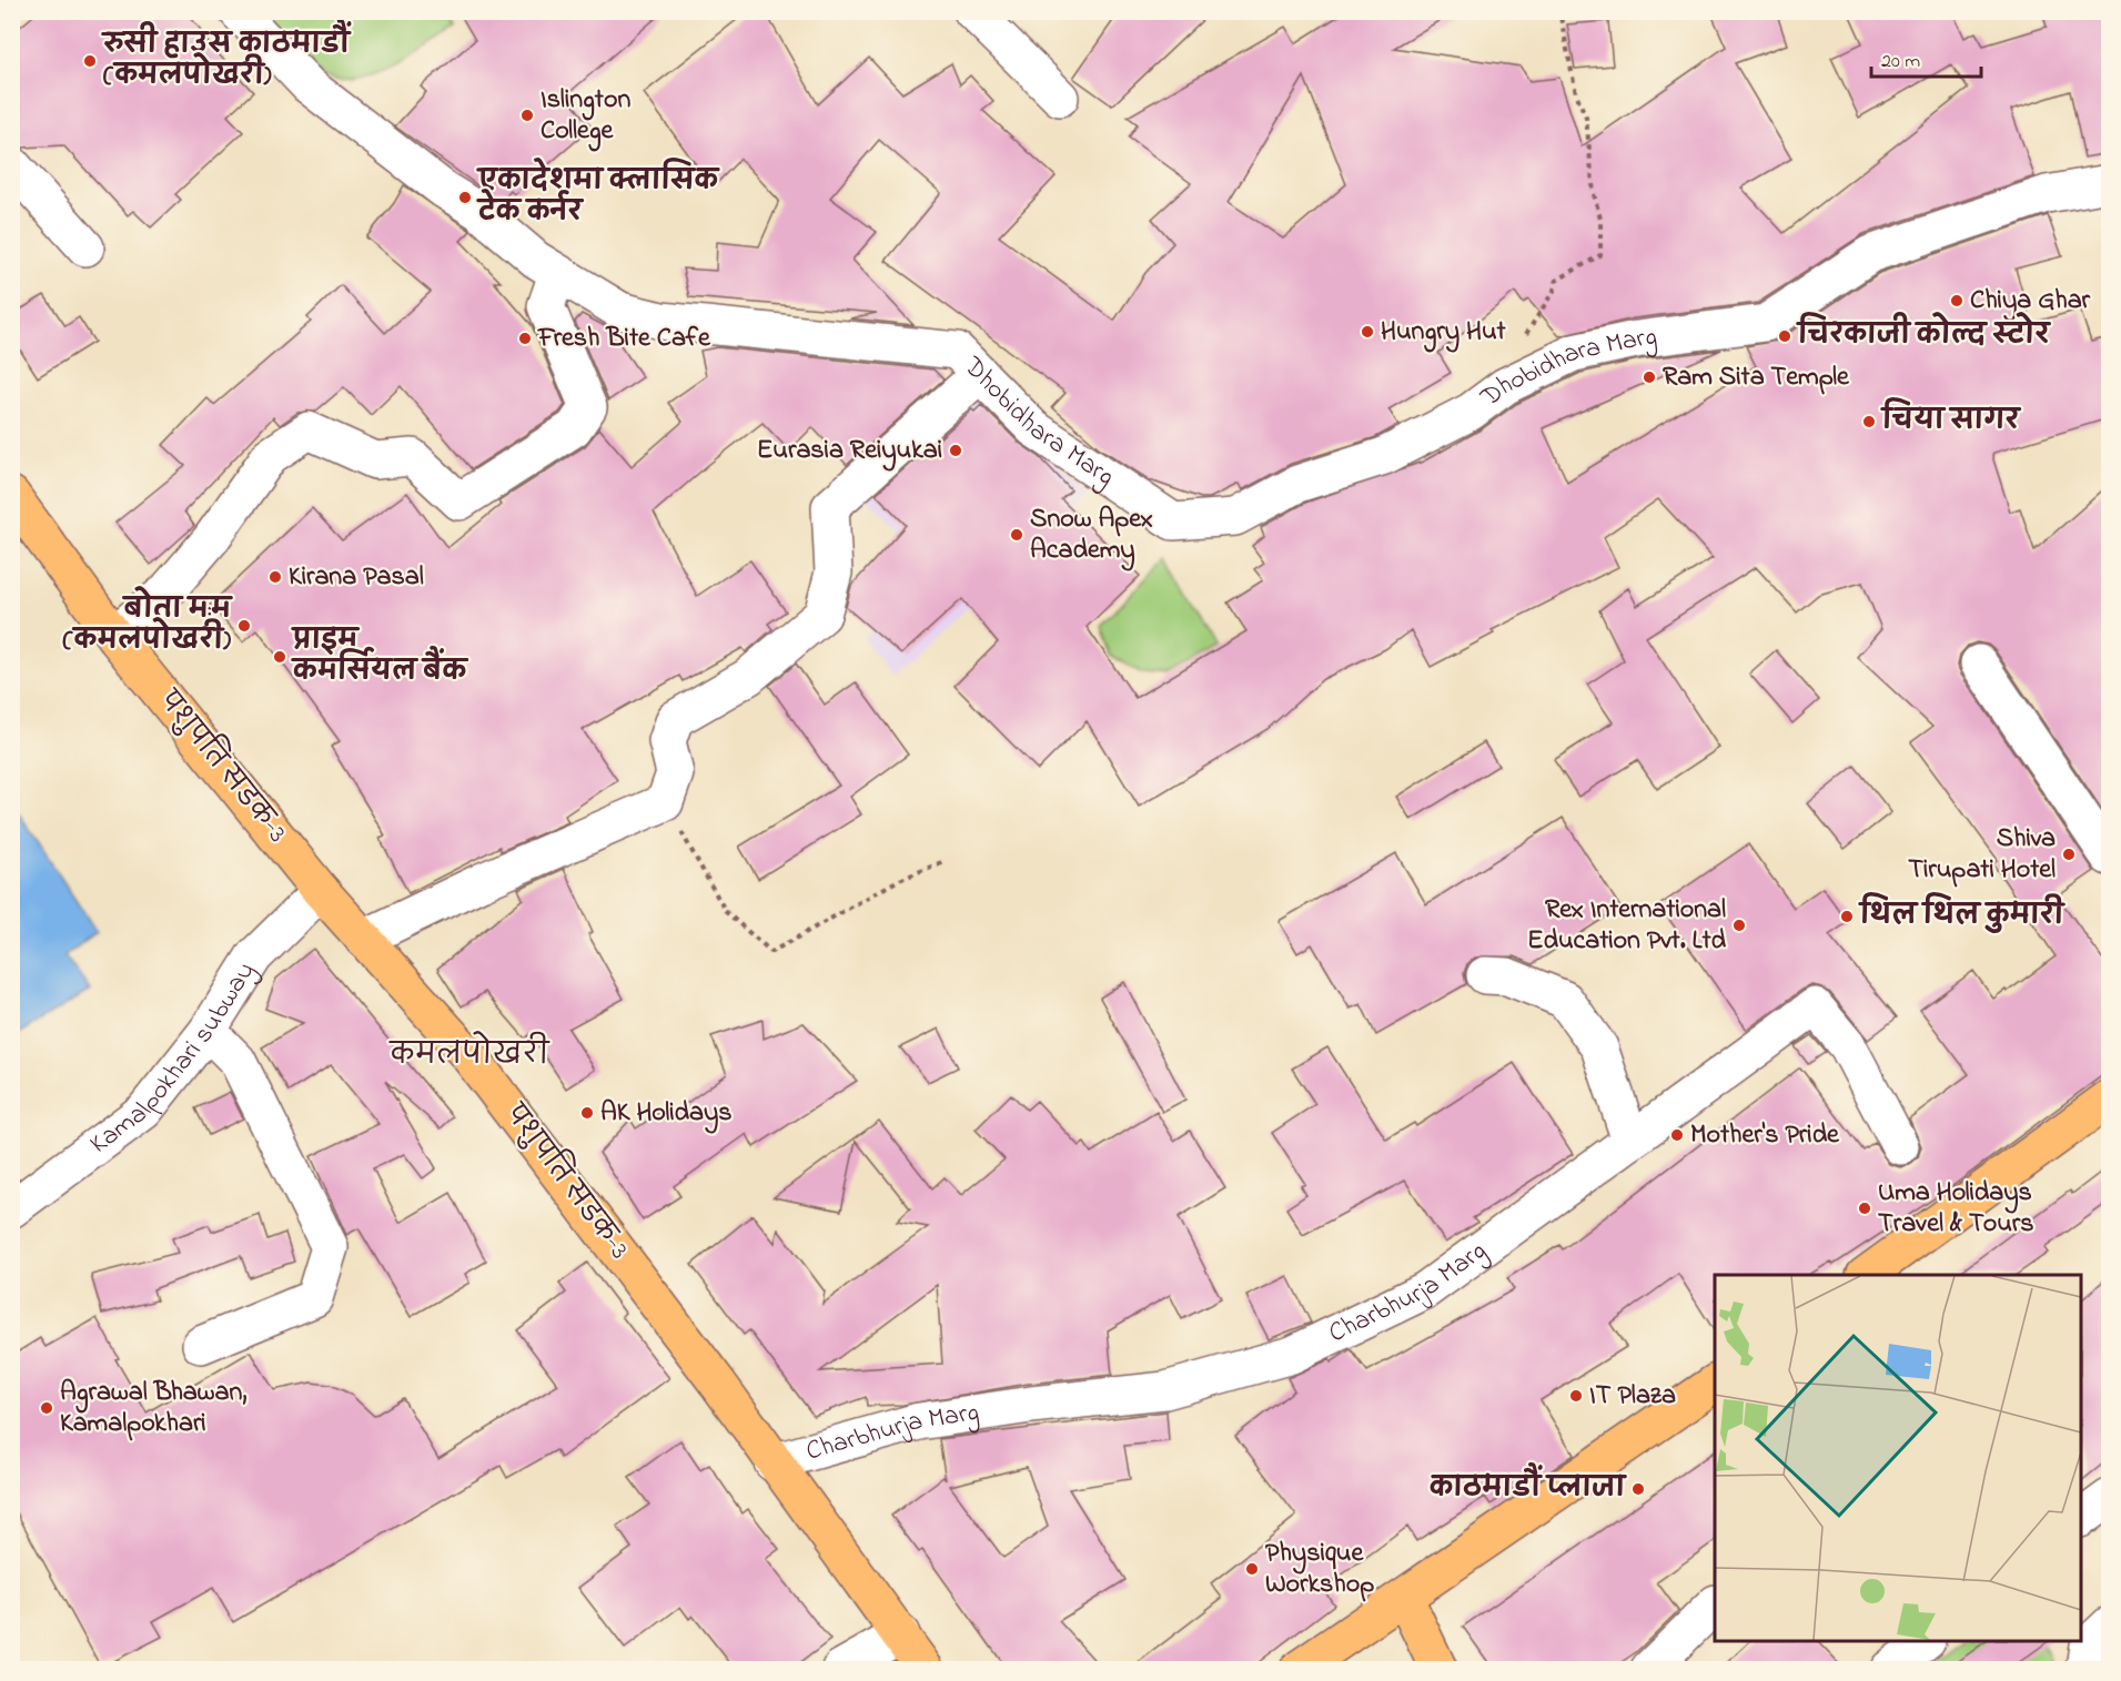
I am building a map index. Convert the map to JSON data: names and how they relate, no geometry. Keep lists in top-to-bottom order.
{
  "streets": {
    "main road": ["पशुपति सडक-3"],
    "street": ["Dhobidhara Marg", "Kamalpokhari subway", "Charbhurja Marg"]
  },
  "crossings": [
    ["पशुपति सडक-3", "Kamalpokhari subway"],
    ["पशुपति सडक-3", "Charbhurja Marg"]
  ],
  "districts": ["कमलपोखरी"],
  "places": [
    "रुसी हाउस काठमाडौं (कमलपोखरी)",
    "Islington College",
    "एकादेशमा क्लासिक टेक कर्नर",
    "Chiya Ghar",
    "Hungry Hut",
    "चिरकाजी कोल्द स्टोर",
    "Fresh Bite Cafe",
    "Ram Sita Temple",
    "चिया सागर",
    "Eurasia Reiyukai",
    "Snow Apex Academy",
    "Kirana Pasal",
    "बोता म:म (कमलपोखरी)",
    "प्राइम कमर्सियल बैंक",
    "Shiva Tirupati Hotel",
    "थिल थिल कुमारी",
    "Rex International Education Pvt. Ltd",
    "AK Holidays",
    "Mother's Pride",
    "Uma Holidays Travel & Tours",
    "IT Plaza",
    "Agrawal Bhawan, Kamalpokhari",
    "काठमाडौं प्लाजा",
    "Physique Workshop"
  ],
  "scale_bar": "20 m"
}
